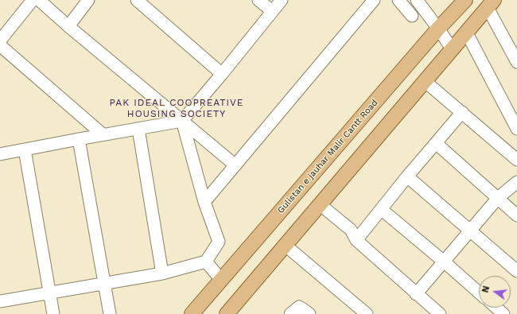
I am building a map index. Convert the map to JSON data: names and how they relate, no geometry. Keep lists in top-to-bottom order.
{
  "streets": {
    "main road": ["Gulistan e jauhar Malir Cantt Road"]
  },
  "districts": ["PAK IDEAL COOPREATIVE HOUSING SOCIETY"],
  "north": "left"
}
